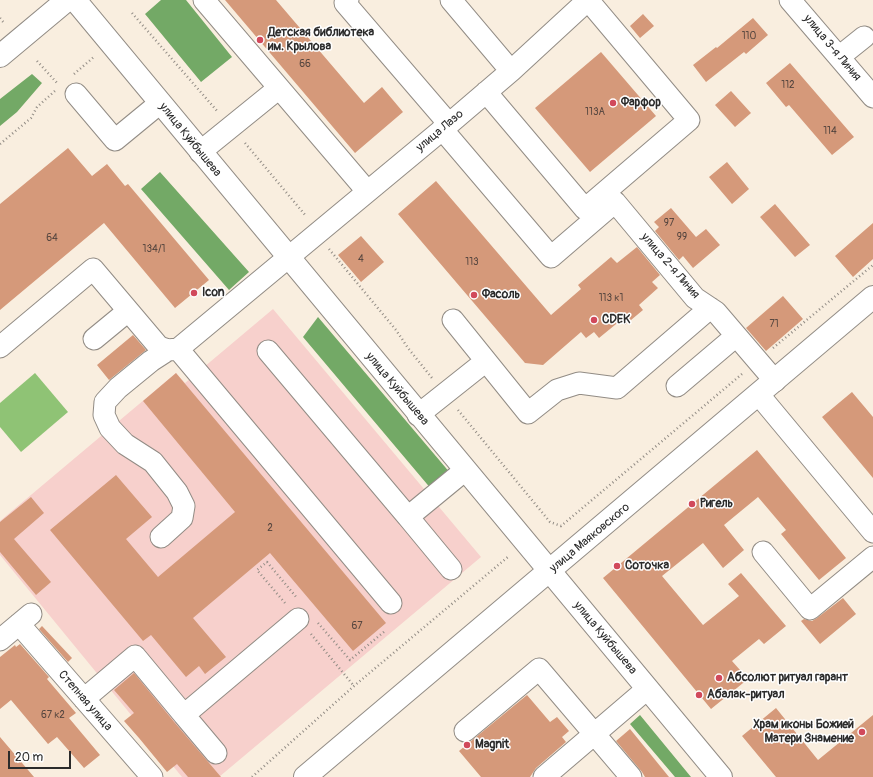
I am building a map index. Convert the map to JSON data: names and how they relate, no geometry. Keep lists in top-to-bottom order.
{
  "streets": {
    "main road": ["улица Куйбышева", "улица Маяковского"],
    "street": [
      "улица 3-я Линия",
      "улица Лазо",
      "улица 2-я Линия",
      "Степная улица"
    ]
  },
  "crossings": [
    ["улица Лазо", "улица Куйбышева"],
    ["улица Лазо", "улица 2-я Линия"],
    ["улица Куйбышева", "улица Маяковского"],
    ["улица 2-я Линия", "улица Маяковского"]
  ],
  "places": [
    "Детская библиотека им. Крылова",
    "Фарфор",
    "Icon",
    "Фасоль",
    "CDEK",
    "Ригель",
    "Соточка",
    "Абсолют ритуал гарант",
    "Абалак-ритуал",
    "Храм иконы Божией Матери Знамение",
    "Magnit"
  ],
  "house_numbers": [
    "110",
    "66",
    "112",
    "113А",
    "114",
    "97",
    "99",
    "64",
    "134/1",
    "4",
    "113",
    "113 к1",
    "71",
    "2",
    "67",
    "67 к2"
  ],
  "scale_bar": "20 m"
}
